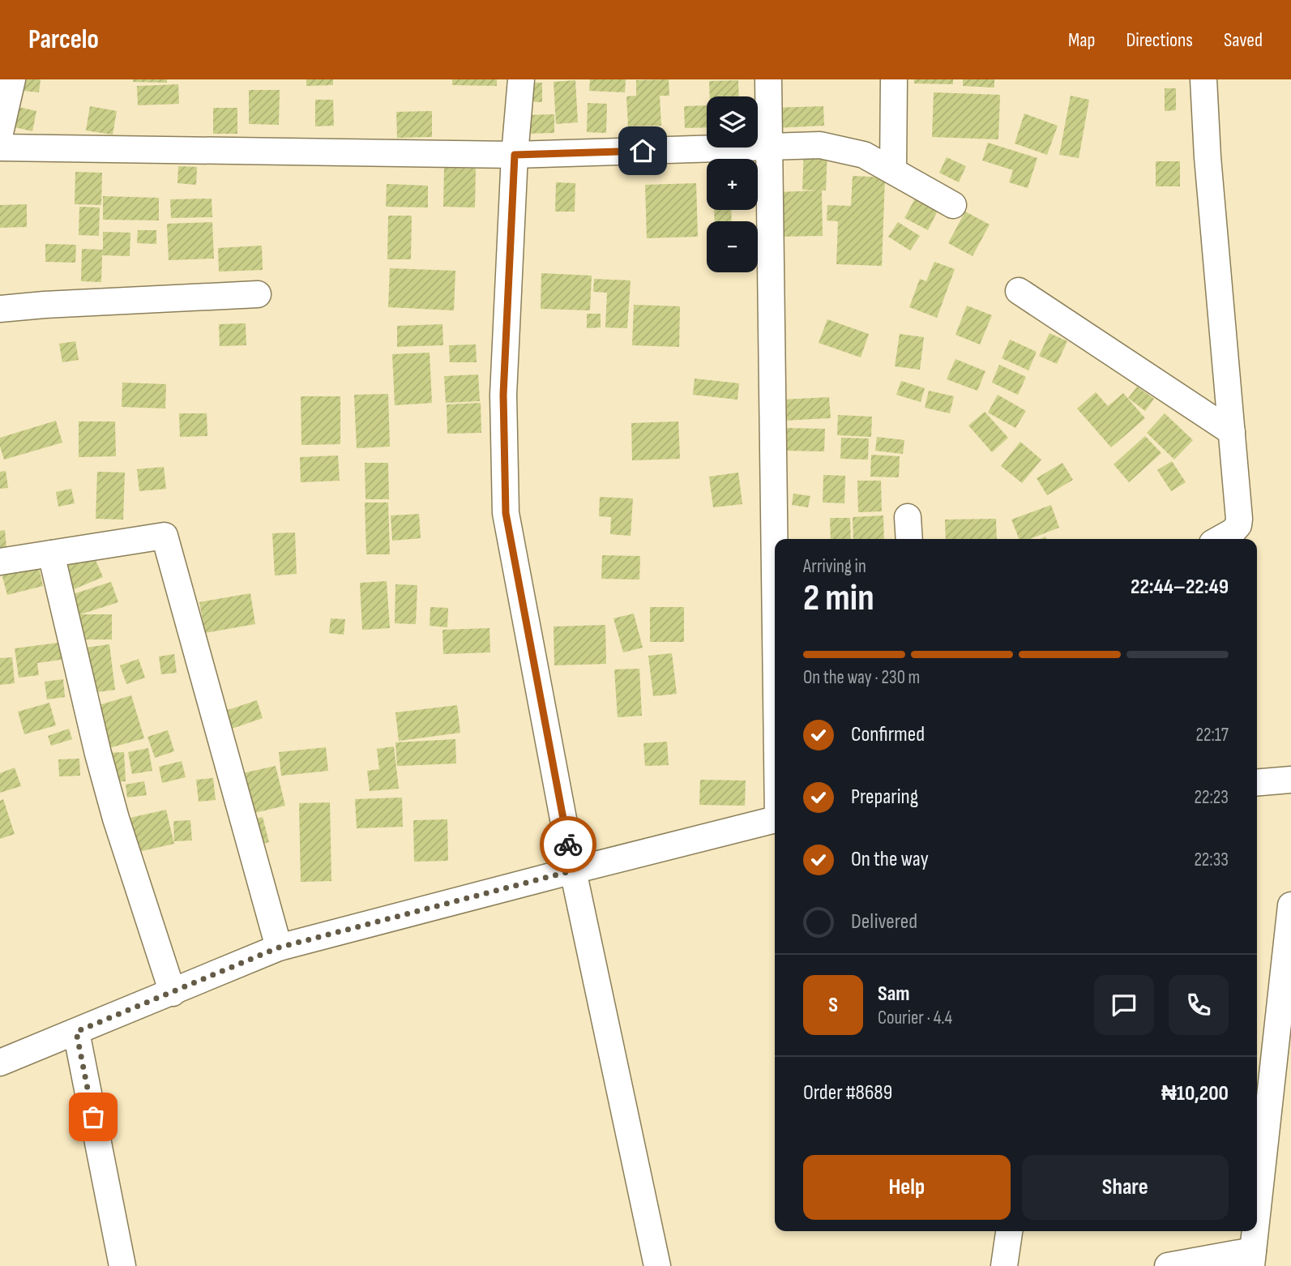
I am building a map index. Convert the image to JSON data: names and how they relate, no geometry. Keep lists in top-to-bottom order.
{
  "page": {
    "header": "Parcelo",
    "nav": ["Map", "Directions", "Saved"],
    "map_buttons": ["+", "−"],
    "heading": ["2 min", "Arriving in", "22:44–22:49"],
    "panel": [
      "Sam",
      "Courier · 4.4",
      "Order #8689",
      "₦10,200"
    ],
    "bar": "On the way · 230 m",
    "list": [
      ["Confirmed", "22:17"],
      ["Preparing", "22:23"],
      ["On the way", "22:33"],
      "Delivered"
    ],
    "round": "S",
    "buttons": ["Help", "Share"]
  }
}
